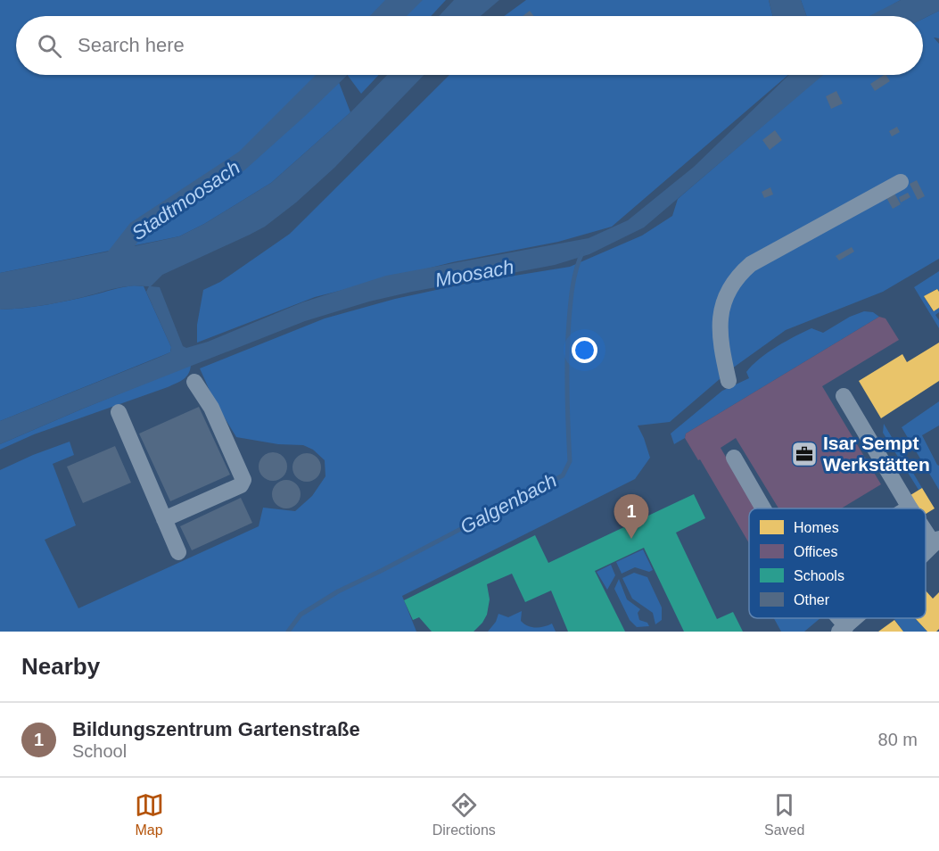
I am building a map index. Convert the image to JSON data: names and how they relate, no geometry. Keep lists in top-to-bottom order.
{
  "water": ["Stadtmoosach", "Moosach", "Galgenbach"],
  "places": {
    "office": ["Isar Sempt Werkstätten"]
  },
  "legend": [
    "Homes",
    "Offices",
    "Schools",
    "Other"
  ],
  "page": {
    "search": "Search here",
    "pins": "1",
    "heading": "Nearby",
    "list": [
      {
        "mark": "1",
        "name": "Bildungszentrum Gartenstraße",
        "note": "School",
        "value": "80 m"
      }
    ],
    "nav": ["Map", "Directions", "Saved"]
  }
}
